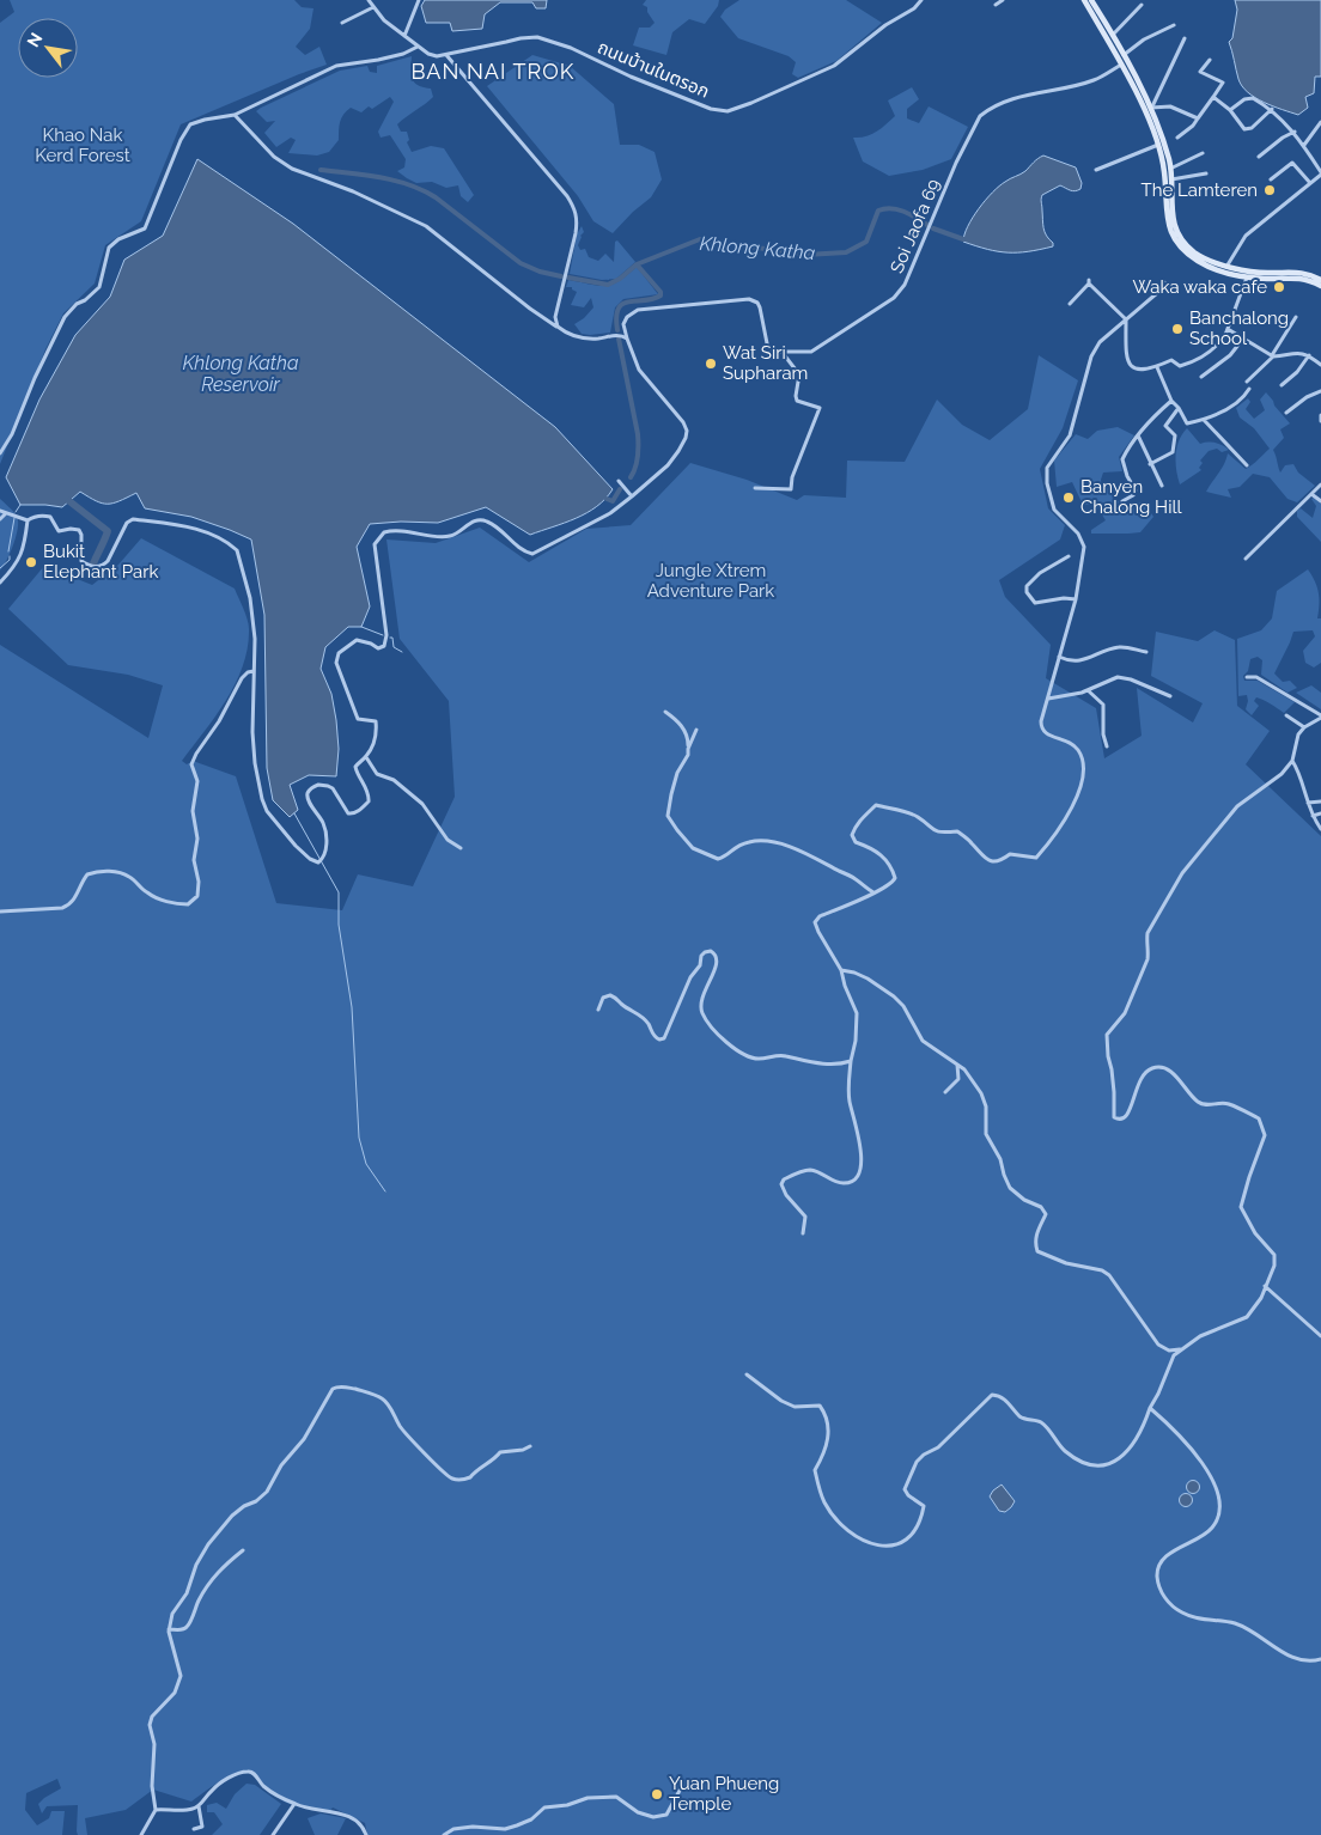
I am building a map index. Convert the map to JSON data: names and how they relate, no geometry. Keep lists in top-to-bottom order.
{
  "streets": {
    "street": ["ถนนบ้านในตรอก", "Soi Jaofa 69"]
  },
  "districts": ["BAN NAI TROK"],
  "water": ["Khlong Katha", "Khlong Katha Reservoir"],
  "parks": ["Khao Nak Kerd Forest", "Jungle Xtrem Adventure Park"],
  "places": [
    "The Lamteren",
    "Waka waka cafe",
    "Banchalong School",
    "Wat Siri Supharam",
    "Banyen Chalong Hill",
    "Bukit Elephant Park",
    "Yuan Phueng Temple"
  ],
  "north": "top left"
}
